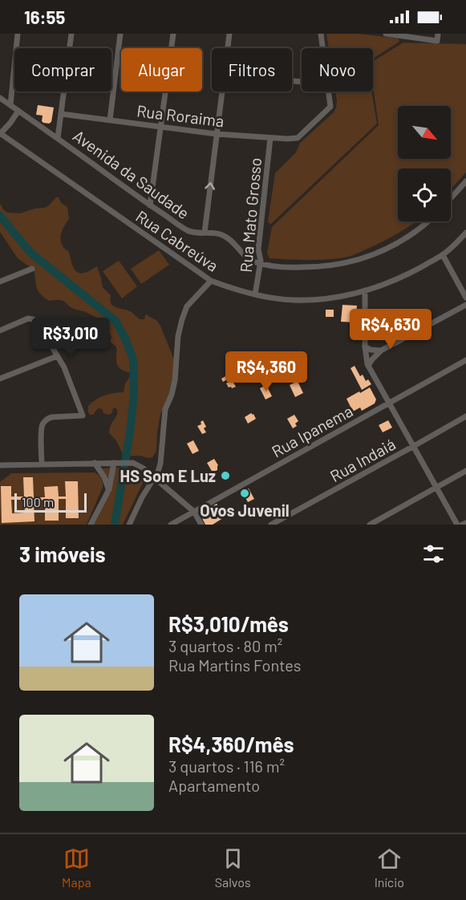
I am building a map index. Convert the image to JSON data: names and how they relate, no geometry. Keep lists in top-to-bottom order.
{
  "streets": {
    "street": [
      "Rua Roraima",
      "Avenida da Saudade",
      "Rua Mato Grosso",
      "Rua Cabreúva",
      "Rua Ipanema",
      "Rua Indaiá"
    ]
  },
  "crossings": [
    ["Rua Roraima", "Rua Mato Grosso"],
    ["Avenida da Saudade", "Rua Mato Grosso"],
    ["Rua Mato Grosso", "Rua Cabreúva"]
  ],
  "places": ["HS Som E Luz", "Ovos Juvenil"],
  "scale_bar": "100 m",
  "north": "bottom right",
  "page": {
    "status": "16:55",
    "chip": [
      "Comprar",
      "Alugar",
      "Filtros",
      "Novo"
    ],
    "price": ["R$4,630", "R$3,010", "R$4,360"],
    "scale": "100 m",
    "heading": "3 imóveis",
    "list": [
      {
        "name": "R$3,010/mês",
        "note": "3 quartos · 80 m² · Rua Martins Fontes"
      },
      {
        "name": "R$4,360/mês",
        "note": "3 quartos · 116 m² · Apartamento"
      }
    ],
    "tabs": ["Mapa", "Salvos", "Início"]
  }
}
